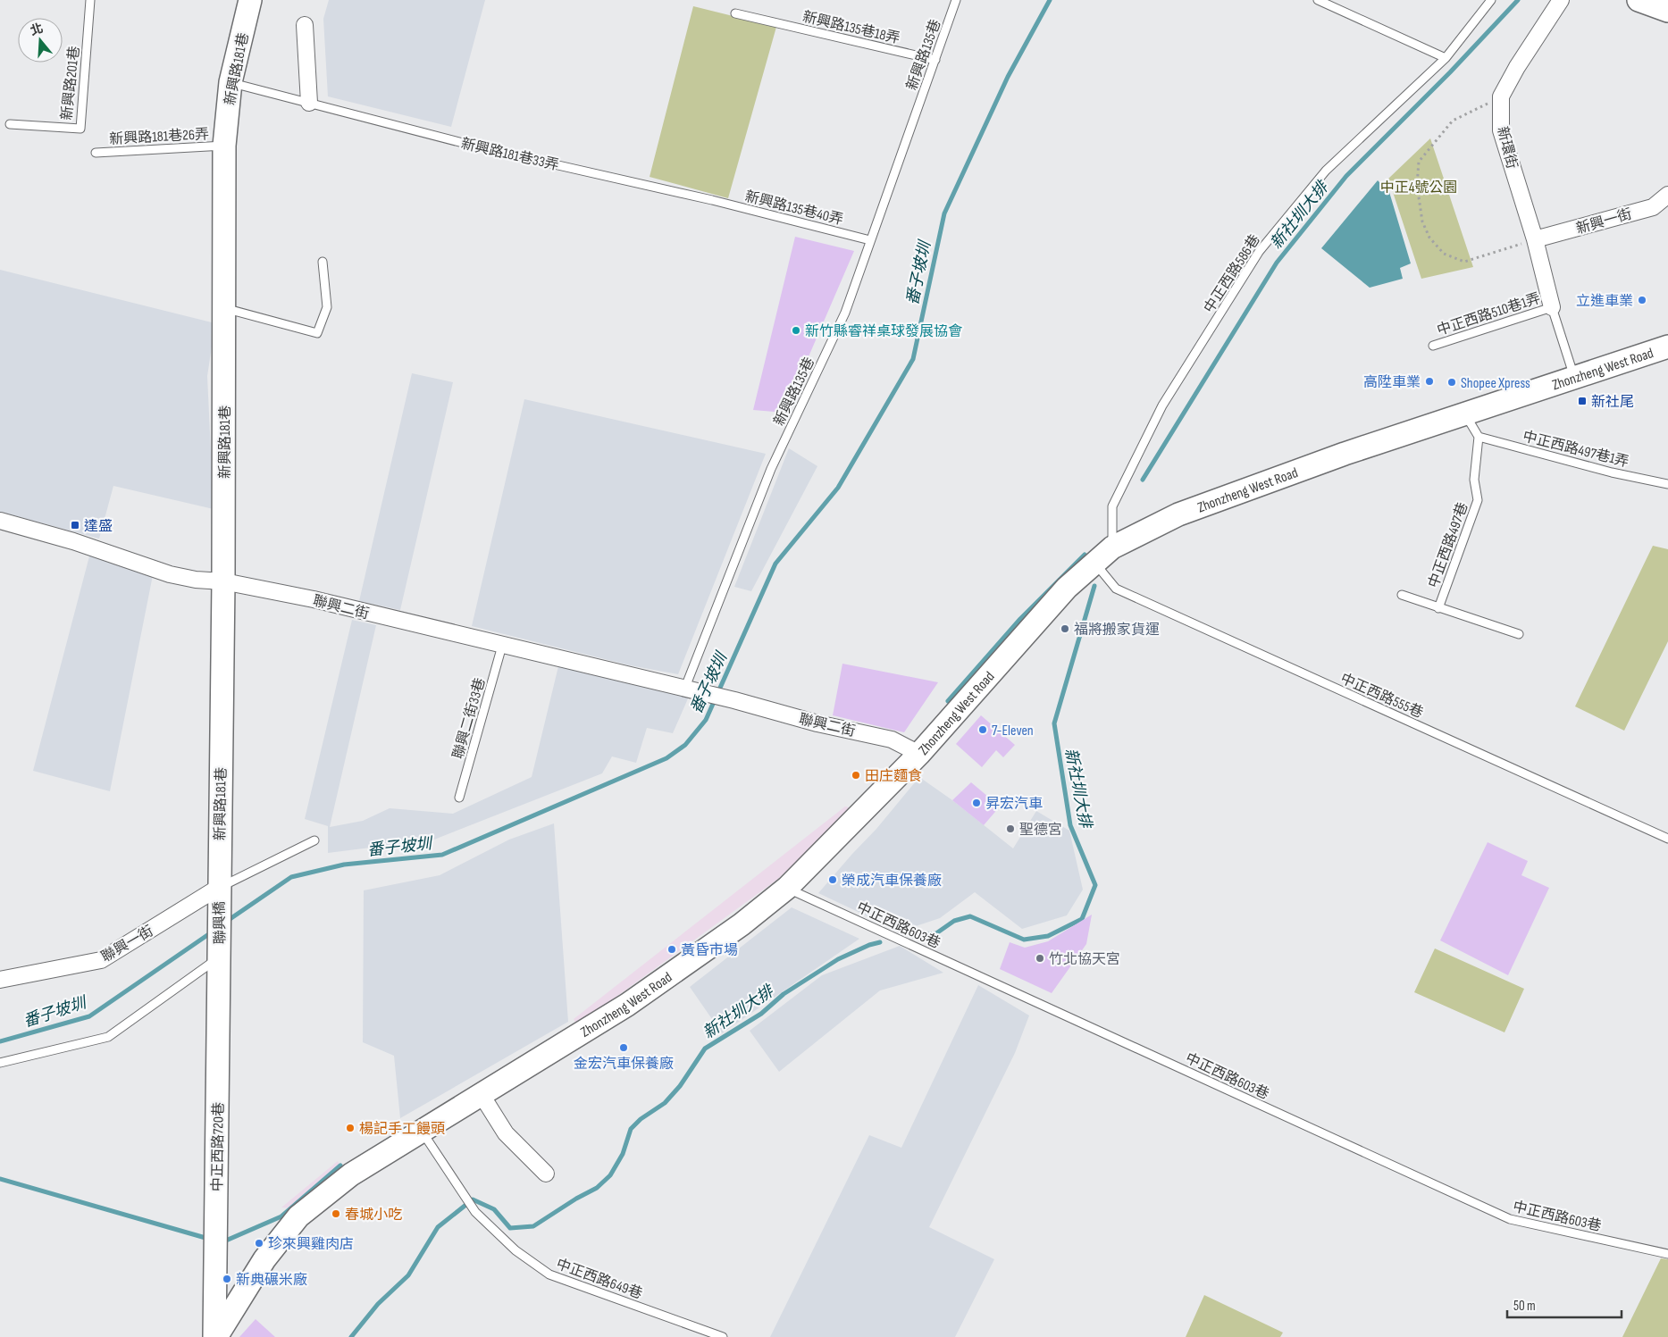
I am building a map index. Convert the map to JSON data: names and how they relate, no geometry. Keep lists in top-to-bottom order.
{
  "streets": {
    "main road": [
      "新興路181巷",
      "Zhonzheng West Road",
      "聯興橋",
      "中正西路720巷"
    ],
    "street": [
      "新環街",
      "新興一街",
      "聯興二街",
      "聯興一街"
    ],
    "lane": [
      "新興路135巷18弄",
      "新興路135巷",
      "新興路201巷",
      "新興路181巷26弄",
      "新興路181巷33弄",
      "新興路135巷40弄",
      "中正西路586巷",
      "中正西路510巷1弄",
      "中正西路497巷1弄",
      "中正西路497巷",
      "中正西路555巷",
      "聯興二街33巷",
      "中正西路603巷",
      "中正西路649巷"
    ]
  },
  "crossings": [
    ["新興路135巷18弄", "新興路135巷"],
    ["新興路135巷", "新興路135巷40弄"],
    ["新興路135巷", "聯興二街"],
    ["新興路181巷", "新興路181巷26弄"],
    ["新興路181巷", "新興路181巷33弄"],
    ["新興路181巷", "聯興二街"],
    ["新興路181巷", "聯興橋"],
    ["新興路181巷", "聯興一街"],
    ["新環街", "新興一街"],
    ["新環街", "中正西路510巷1弄"],
    ["新興路181巷33弄", "新興路135巷40弄"],
    ["中正西路586巷", "Zhonzheng West Road"],
    ["Zhonzheng West Road", "聯興二街"],
    ["Zhonzheng West Road", "中正西路555巷"],
    ["Zhonzheng West Road", "中正西路603巷"],
    ["Zhonzheng West Road", "中正西路720巷"],
    ["Zhonzheng West Road", "中正西路649巷"],
    ["中正西路497巷1弄", "中正西路497巷"],
    ["聯興二街", "聯興二街33巷"],
    ["聯興橋", "聯興一街"],
    ["聯興橋", "中正西路720巷"]
  ],
  "water": ["新社圳大排", "番子坡圳"],
  "parks": ["中正4號公園"],
  "places": {
    "other": [
      "立進車業",
      "新竹縣睿祥桌球發展協會",
      "高陞車業",
      "Shopee Xpress",
      "福將搬家貨運",
      "7-Eleven",
      "田庄麵食",
      "昇宏汽車",
      "聖德宮",
      "榮成汽車保養廠",
      "黃昏市場",
      "竹北協天宮",
      "金宏汽車保養廠",
      "楊記手工饅頭",
      "春城小吃",
      "珍來興雞肉店",
      "新典碾米廠"
    ],
    "transit": ["新社尾", "達盛"]
  },
  "scale_bar": "50 m",
  "north": "top"
}
